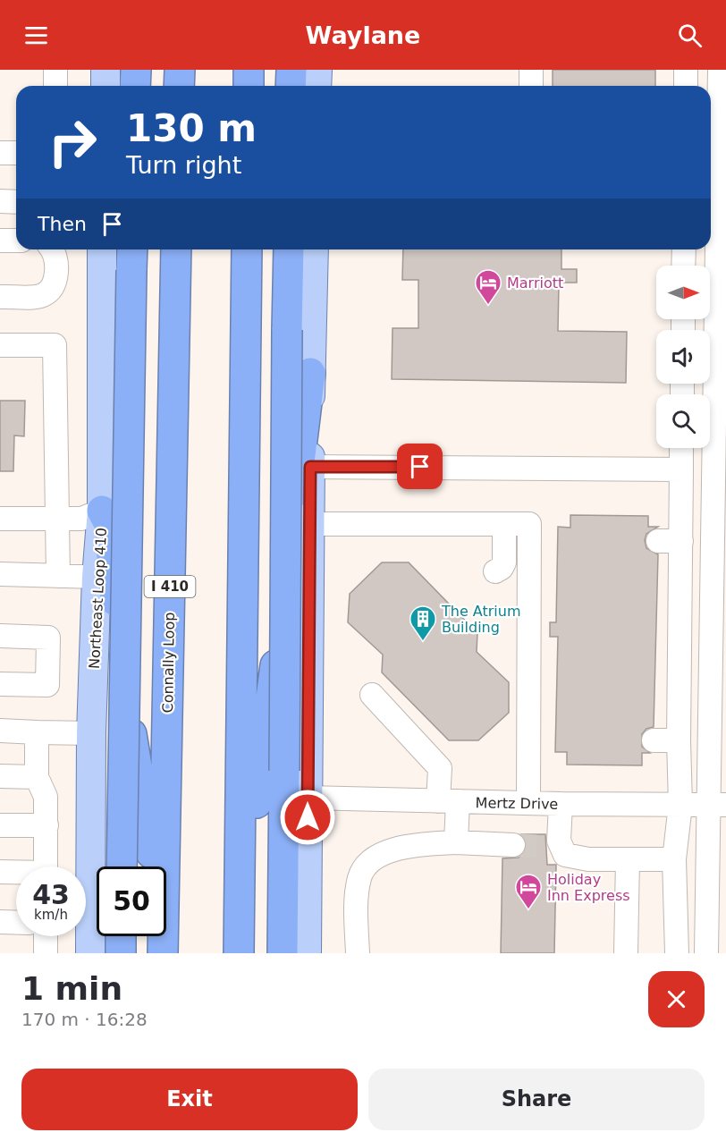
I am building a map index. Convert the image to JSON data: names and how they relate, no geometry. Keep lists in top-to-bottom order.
{
  "streets": {
    "highway": ["I 410", "Connally Loop"],
    "main road": ["Northeast Loop 410"],
    "street": ["Mertz Drive"]
  },
  "places": {
    "hotel": ["Marriott", "Holiday Inn Express"],
    "building": ["The Atrium Building"]
  },
  "north": "right",
  "page": {
    "header": "Waylane",
    "turn": ["130 m", "Turn right"],
    "then": "Then",
    "speed": "43 km/h",
    "limit": "50",
    "heading": ["1 min", "170 m · 16:28"],
    "buttons": ["Exit", "Share"]
  }
}
